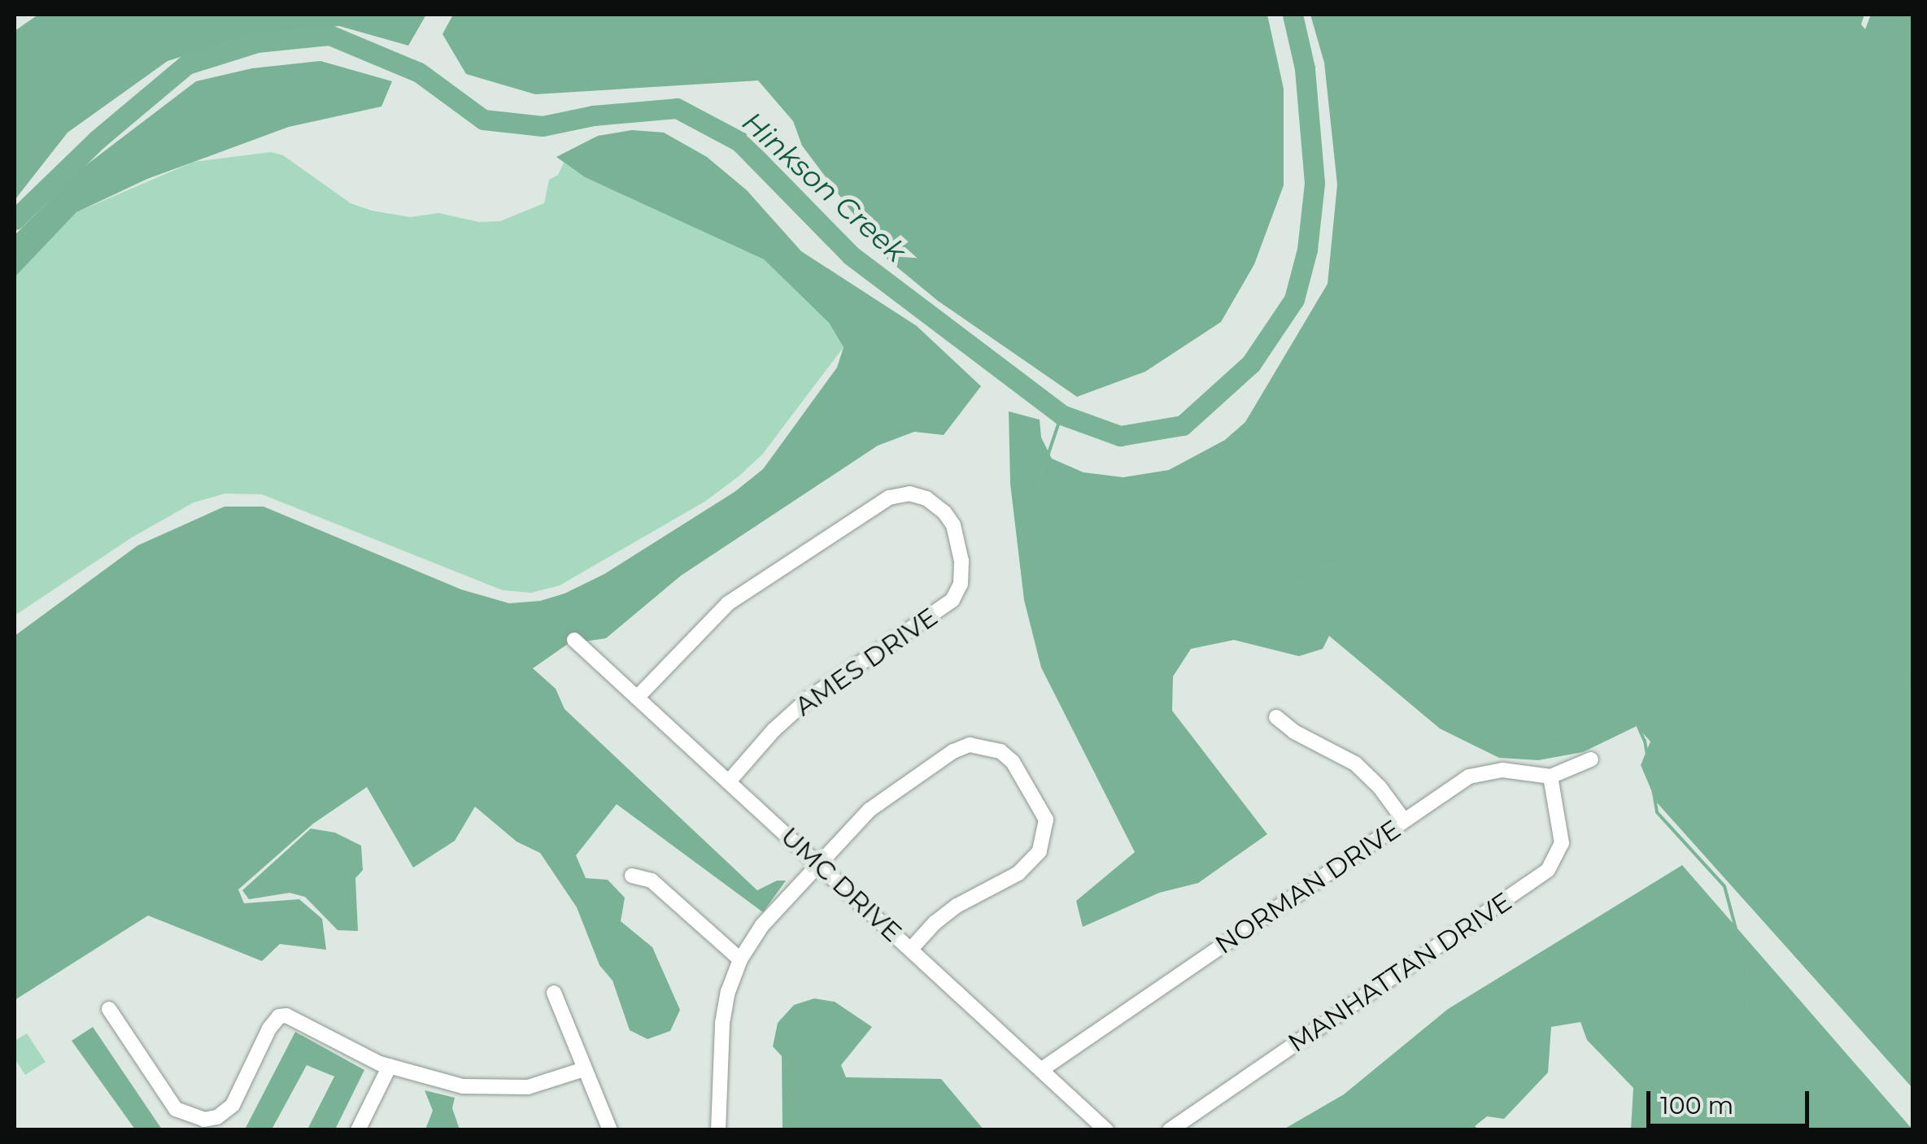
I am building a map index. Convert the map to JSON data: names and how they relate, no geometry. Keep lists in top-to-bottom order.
{
  "streets": {
    "street": [
      "AMES DRIVE",
      "UMC DRIVE",
      "NORMAN DRIVE",
      "MANHATTAN DRIVE"
    ]
  },
  "crossings": [
    ["AMES DRIVE", "UMC DRIVE"],
    ["UMC DRIVE", "NORMAN DRIVE"],
    ["NORMAN DRIVE", "MANHATTAN DRIVE"]
  ],
  "water": ["Hinkson Creek"],
  "scale_bar": "100 m"
}
